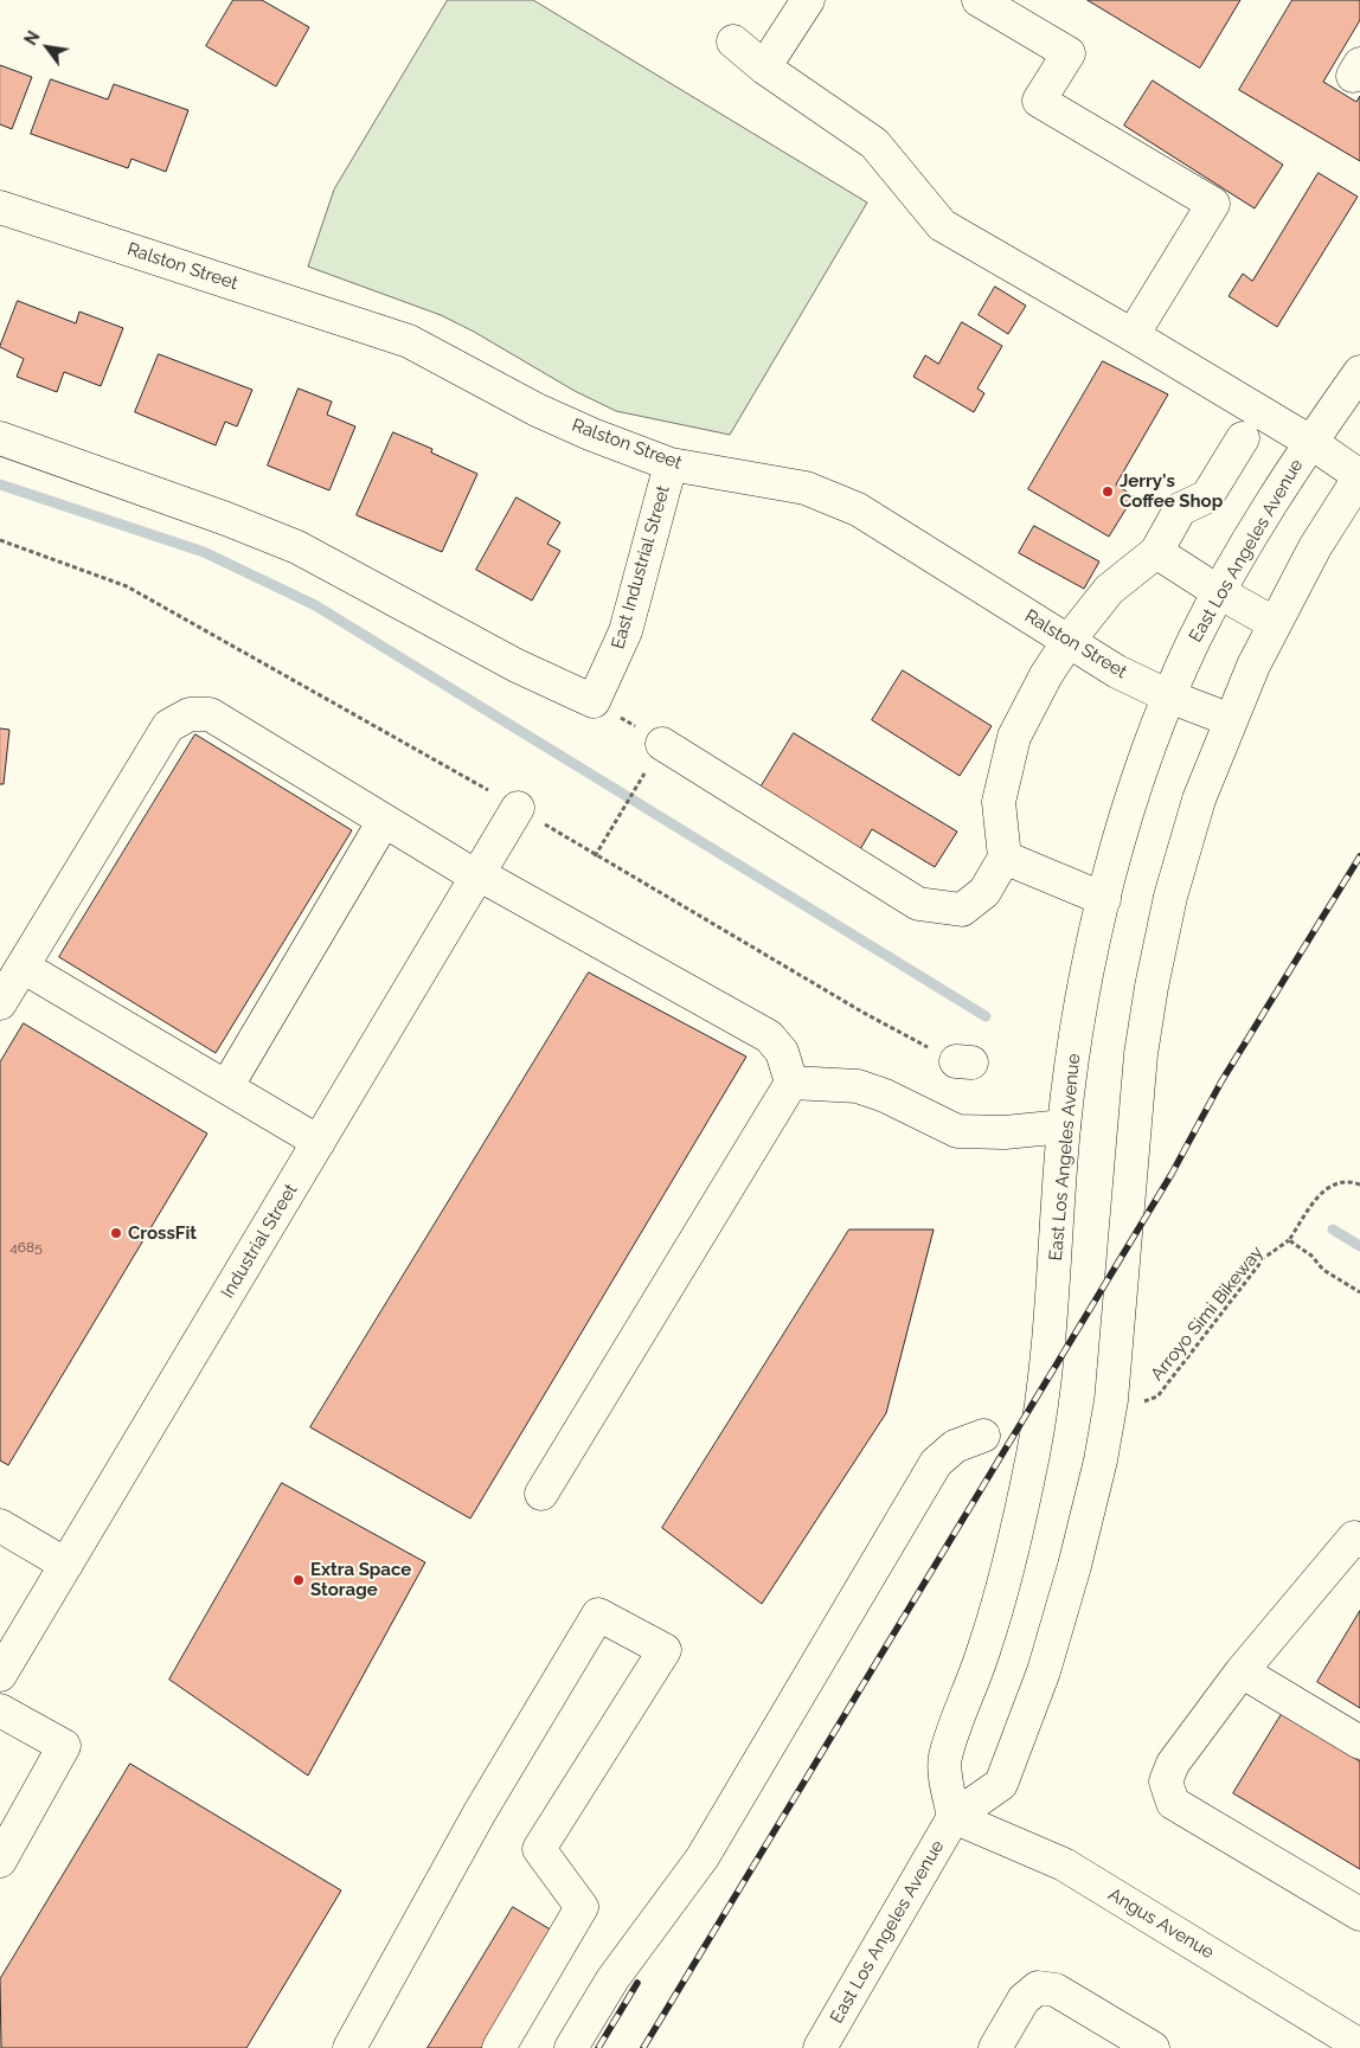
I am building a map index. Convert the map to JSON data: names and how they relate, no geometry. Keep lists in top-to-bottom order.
{
  "streets": {
    "main road": [
      "Ralston Street",
      "East Los Angeles Avenue",
      "East Industrial Street",
      "Industrial Street",
      "Angus Avenue"
    ],
    "path": ["Arroyo Simi Bikeway"]
  },
  "crossings": [
    ["Ralston Street", "East Los Angeles Avenue"],
    ["Ralston Street", "East Industrial Street"],
    ["East Los Angeles Avenue", "Arroyo Simi Bikeway"],
    ["East Los Angeles Avenue", "Angus Avenue"]
  ],
  "places": ["Jerry's Coffee Shop", "CrossFit", "Extra Space Storage"],
  "house_numbers": ["4685"],
  "north": "top left"
}
